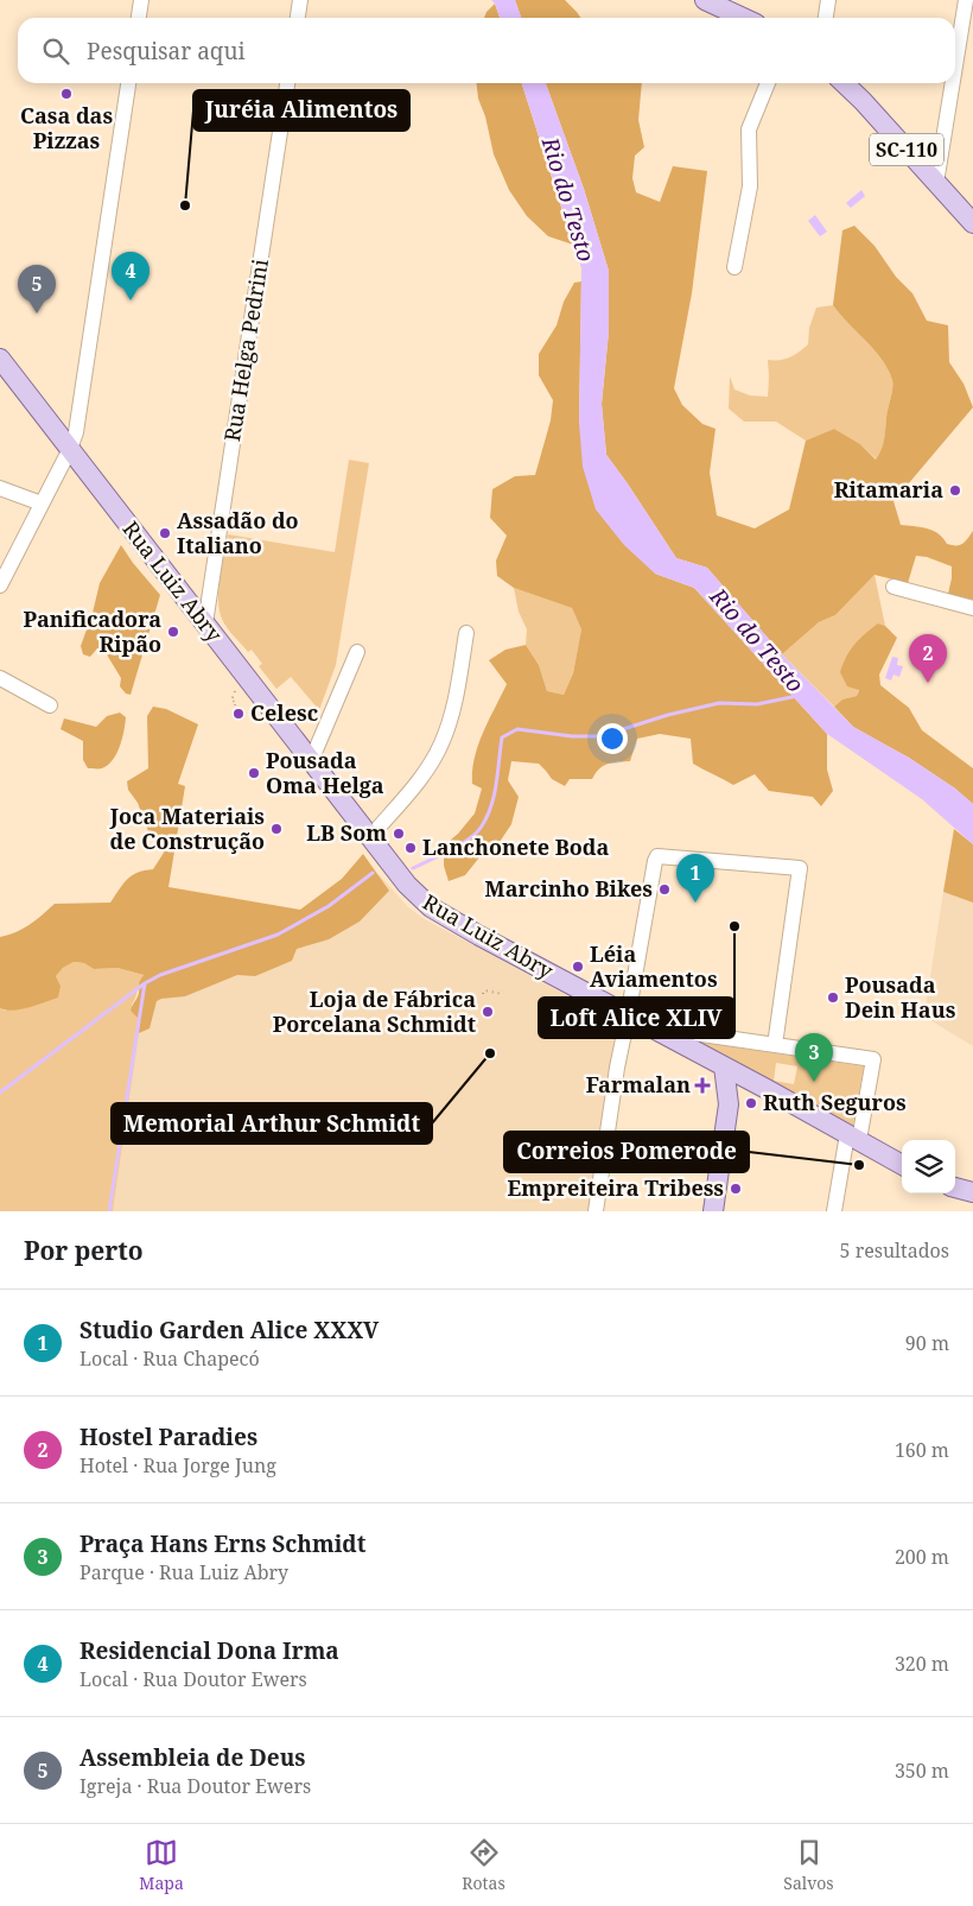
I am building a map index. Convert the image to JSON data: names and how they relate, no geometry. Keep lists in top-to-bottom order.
{
  "streets": {
    "main road": ["SC-110", "Rua Luiz Abry"],
    "street": ["Rua Helga Pedrini"]
  },
  "crossings": [
    ["Rua Helga Pedrini", "Rua Luiz Abry"]
  ],
  "water": ["Rio do Testo"],
  "places": {
    "other": [
      "Casa das Pizzas",
      "Juréia Alimentos",
      "Ritamaria",
      "Assadão do Italiano",
      "Panificadora Ripão",
      "Celesc",
      "Pousada Oma Helga",
      "Joca Materiais de Construção",
      "LB Som",
      "Lanchonete Boda",
      "Marcinho Bikes",
      "Loft Alice XLIV",
      "Léia Aviamentos",
      "Pousada Dein Haus",
      "Loja de Fábrica Porcelana Schmidt",
      "Memorial Arthur Schmidt",
      "Ruth Seguros",
      "Correios Pomerode",
      "Empreiteira Tribess"
    ],
    "health": ["Farmalan"]
  },
  "page": {
    "search": "Pesquisar aqui",
    "pins": [
      "4",
      "5",
      "2",
      "1",
      "3"
    ],
    "heading": ["Por perto", "5 resultados"],
    "list": [
      {
        "mark": "1",
        "name": "Studio Garden Alice XXXV",
        "note": "Local · Rua Chapecó",
        "value": "90 m"
      },
      {
        "mark": "2",
        "name": "Hostel Paradies",
        "note": "Hotel · Rua Jorge Jung",
        "value": "160 m"
      },
      {
        "mark": "3",
        "name": "Praça Hans Erns Schmidt",
        "note": "Parque · Rua Luiz Abry",
        "value": "200 m"
      },
      {
        "mark": "4",
        "name": "Residencial Dona Irma",
        "note": "Local · Rua Doutor Ewers",
        "value": "320 m"
      },
      {
        "mark": "5",
        "name": "Assembleia de Deus",
        "note": "Igreja · Rua Doutor Ewers",
        "value": "350 m"
      }
    ],
    "nav": ["Mapa", "Rotas", "Salvos"]
  }
}
